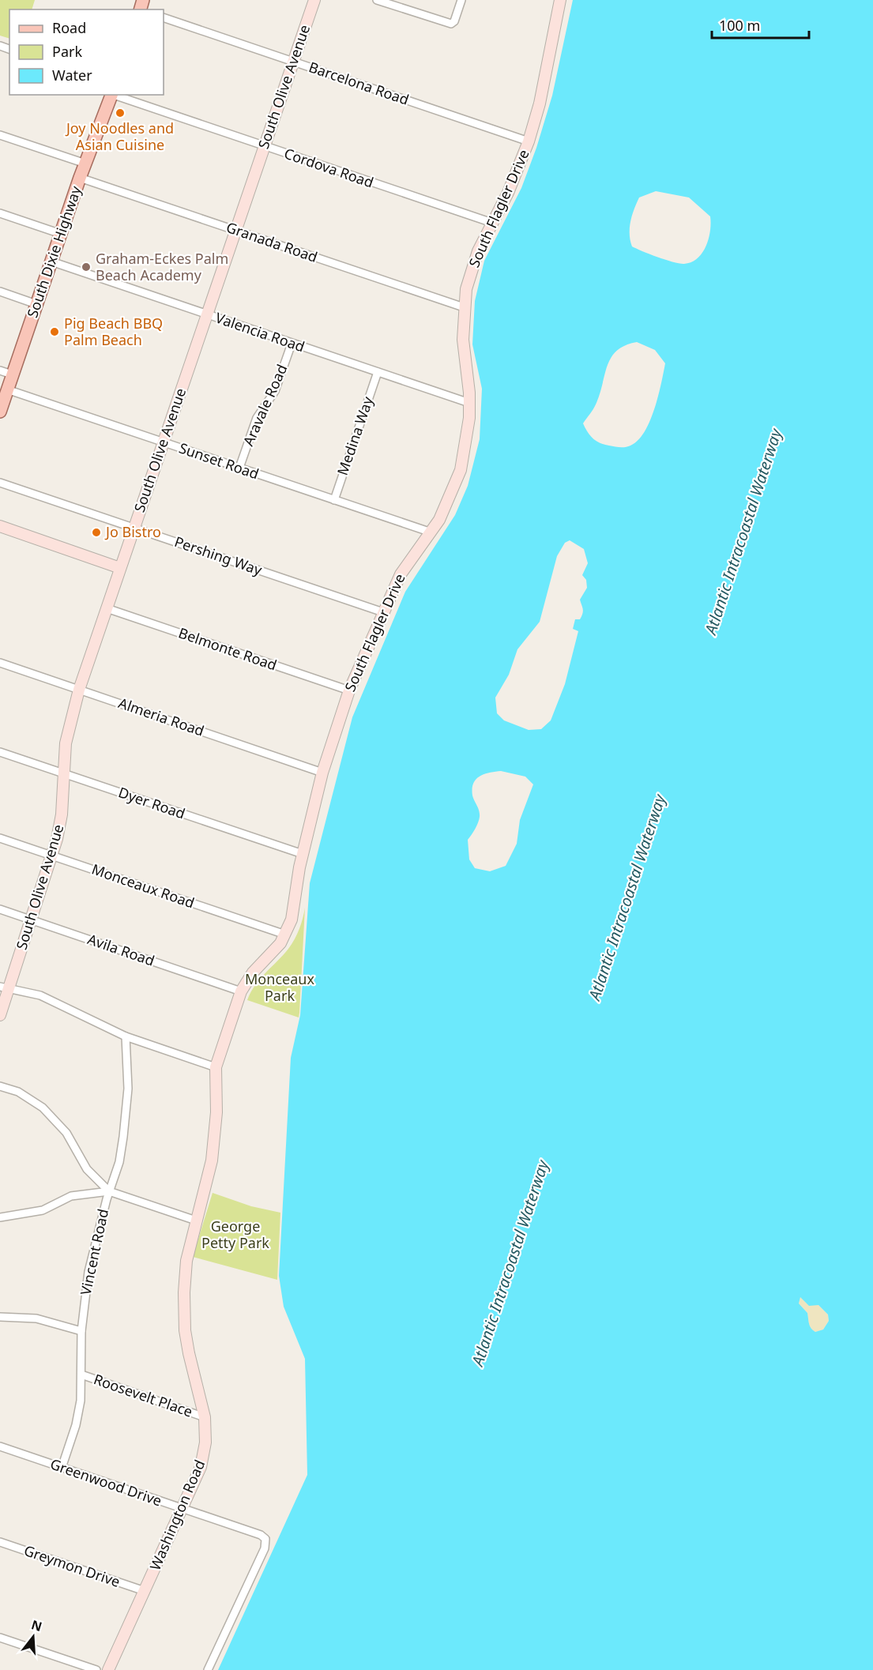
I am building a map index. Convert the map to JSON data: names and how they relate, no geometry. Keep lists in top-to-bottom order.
{
  "streets": {
    "main road": ["South Dixie Highway"],
    "street": [
      "Barcelona Road",
      "South Olive Avenue",
      "Cordova Road",
      "South Flagler Drive",
      "Granada Road",
      "Valencia Road",
      "Aravale Road",
      "Medina Way",
      "Sunset Road",
      "Pershing Way",
      "Belmonte Road",
      "Almeria Road",
      "Dyer Road",
      "Monceaux Road",
      "Avila Road",
      "Vincent Road",
      "Roosevelt Place",
      "Greenwood Drive",
      "Washington Road",
      "Greymon Drive"
    ]
  },
  "crossings": [
    ["Barcelona Road", "South Olive Avenue"],
    ["Barcelona Road", "South Flagler Drive"],
    ["South Olive Avenue", "Cordova Road"],
    ["South Olive Avenue", "Granada Road"],
    ["South Olive Avenue", "Valencia Road"],
    ["South Olive Avenue", "Sunset Road"],
    ["South Olive Avenue", "Pershing Way"],
    ["South Olive Avenue", "Belmonte Road"],
    ["South Olive Avenue", "Almeria Road"],
    ["South Olive Avenue", "Dyer Road"],
    ["South Olive Avenue", "Monceaux Road"],
    ["South Olive Avenue", "Avila Road"],
    ["Cordova Road", "South Flagler Drive"],
    ["South Flagler Drive", "Granada Road"],
    ["South Flagler Drive", "Valencia Road"],
    ["South Flagler Drive", "Sunset Road"],
    ["South Flagler Drive", "Pershing Way"],
    ["South Flagler Drive", "Belmonte Road"],
    ["South Flagler Drive", "Almeria Road"],
    ["South Flagler Drive", "Dyer Road"],
    ["South Flagler Drive", "Monceaux Road"],
    ["South Flagler Drive", "Avila Road"],
    ["South Flagler Drive", "Washington Road"],
    ["Granada Road", "South Dixie Highway"],
    ["South Dixie Highway", "Valencia Road"],
    ["South Dixie Highway", "Sunset Road"],
    ["Valencia Road", "Aravale Road"],
    ["Valencia Road", "Medina Way"],
    ["Aravale Road", "Sunset Road"],
    ["Medina Way", "Sunset Road"],
    ["Avila Road", "Washington Road"],
    ["Vincent Road", "Roosevelt Place"],
    ["Vincent Road", "Greenwood Drive"],
    ["Roosevelt Place", "Washington Road"],
    ["Greenwood Drive", "Washington Road"],
    ["Washington Road", "Greymon Drive"]
  ],
  "water": ["Atlantic Intracoastal Waterway"],
  "parks": ["Monceaux Park", "George Petty Park"],
  "places": [
    "Joy Noodles and Asian Cuisine",
    "Graham-Eckes Palm Beach Academy",
    "Pig Beach BBQ Palm Beach",
    "Jo Bistro"
  ],
  "legend": ["Road", "Park", "Water"],
  "scale_bar": "100 m",
  "north": "top"
}
